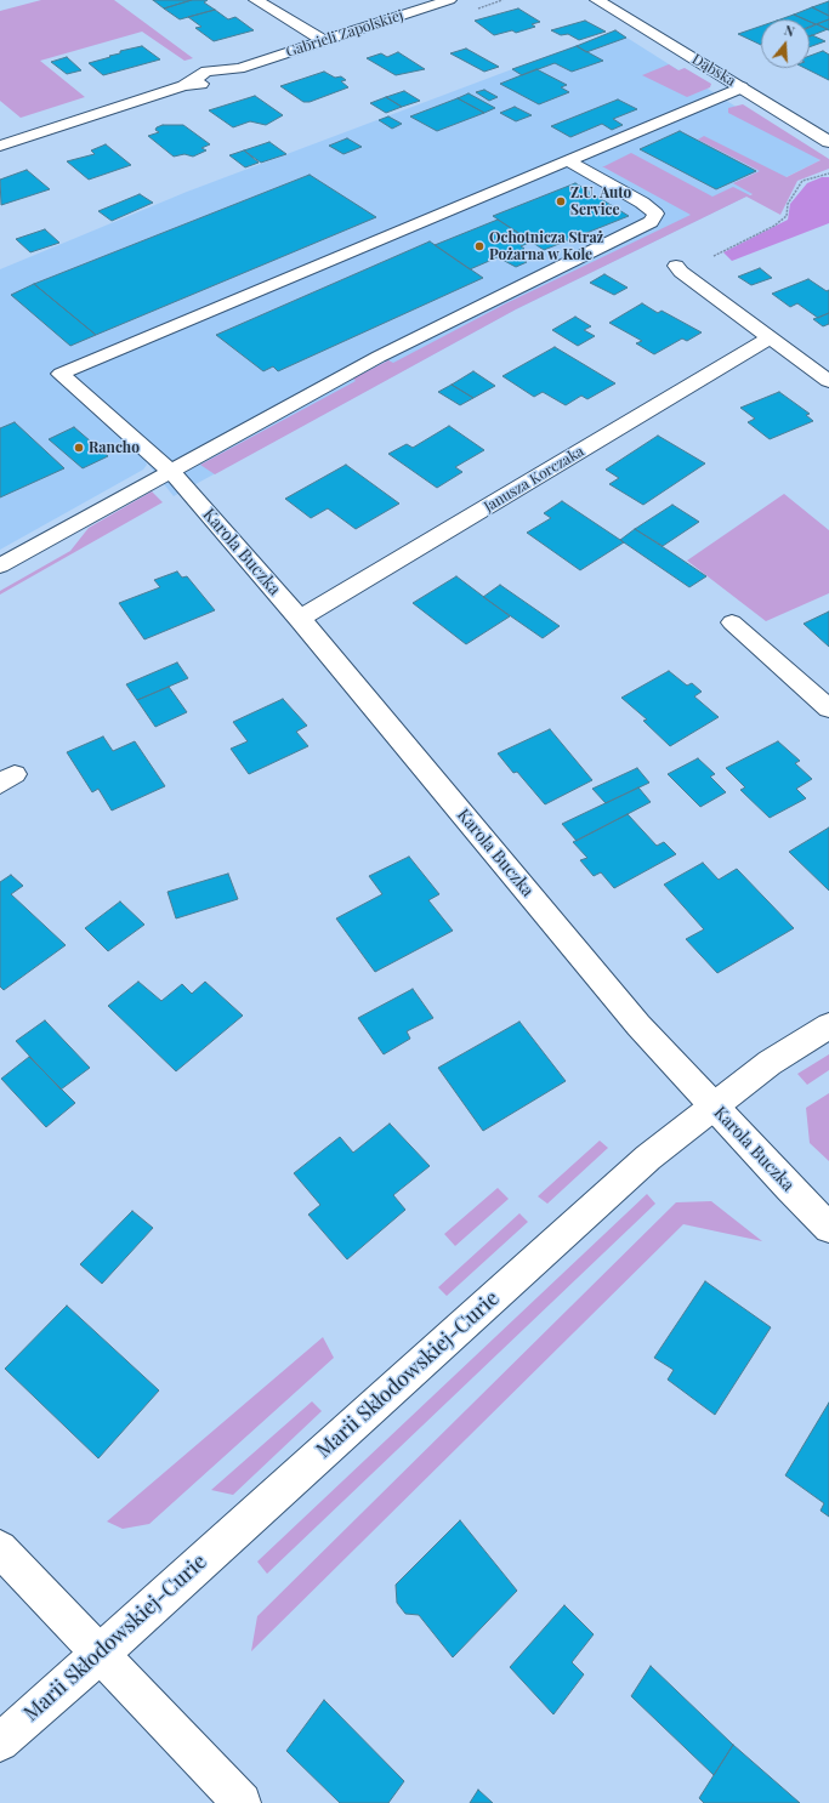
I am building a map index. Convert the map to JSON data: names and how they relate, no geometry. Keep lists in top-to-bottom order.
{
  "streets": {
    "street": [
      "Gabrieli Zapolskiej",
      "Dąbska",
      "Janusza Korczaka",
      "Karola Buczka",
      "Marii Skłodowskiej-Curie"
    ]
  },
  "crossings": [
    ["Janusza Korczaka", "Karola Buczka"],
    ["Karola Buczka", "Marii Skłodowskiej-Curie"]
  ],
  "places": ["Z.U. Auto Service", "Ochotnicza Straż Pożarna w Kole", "Rancho"],
  "north": "top"
}
